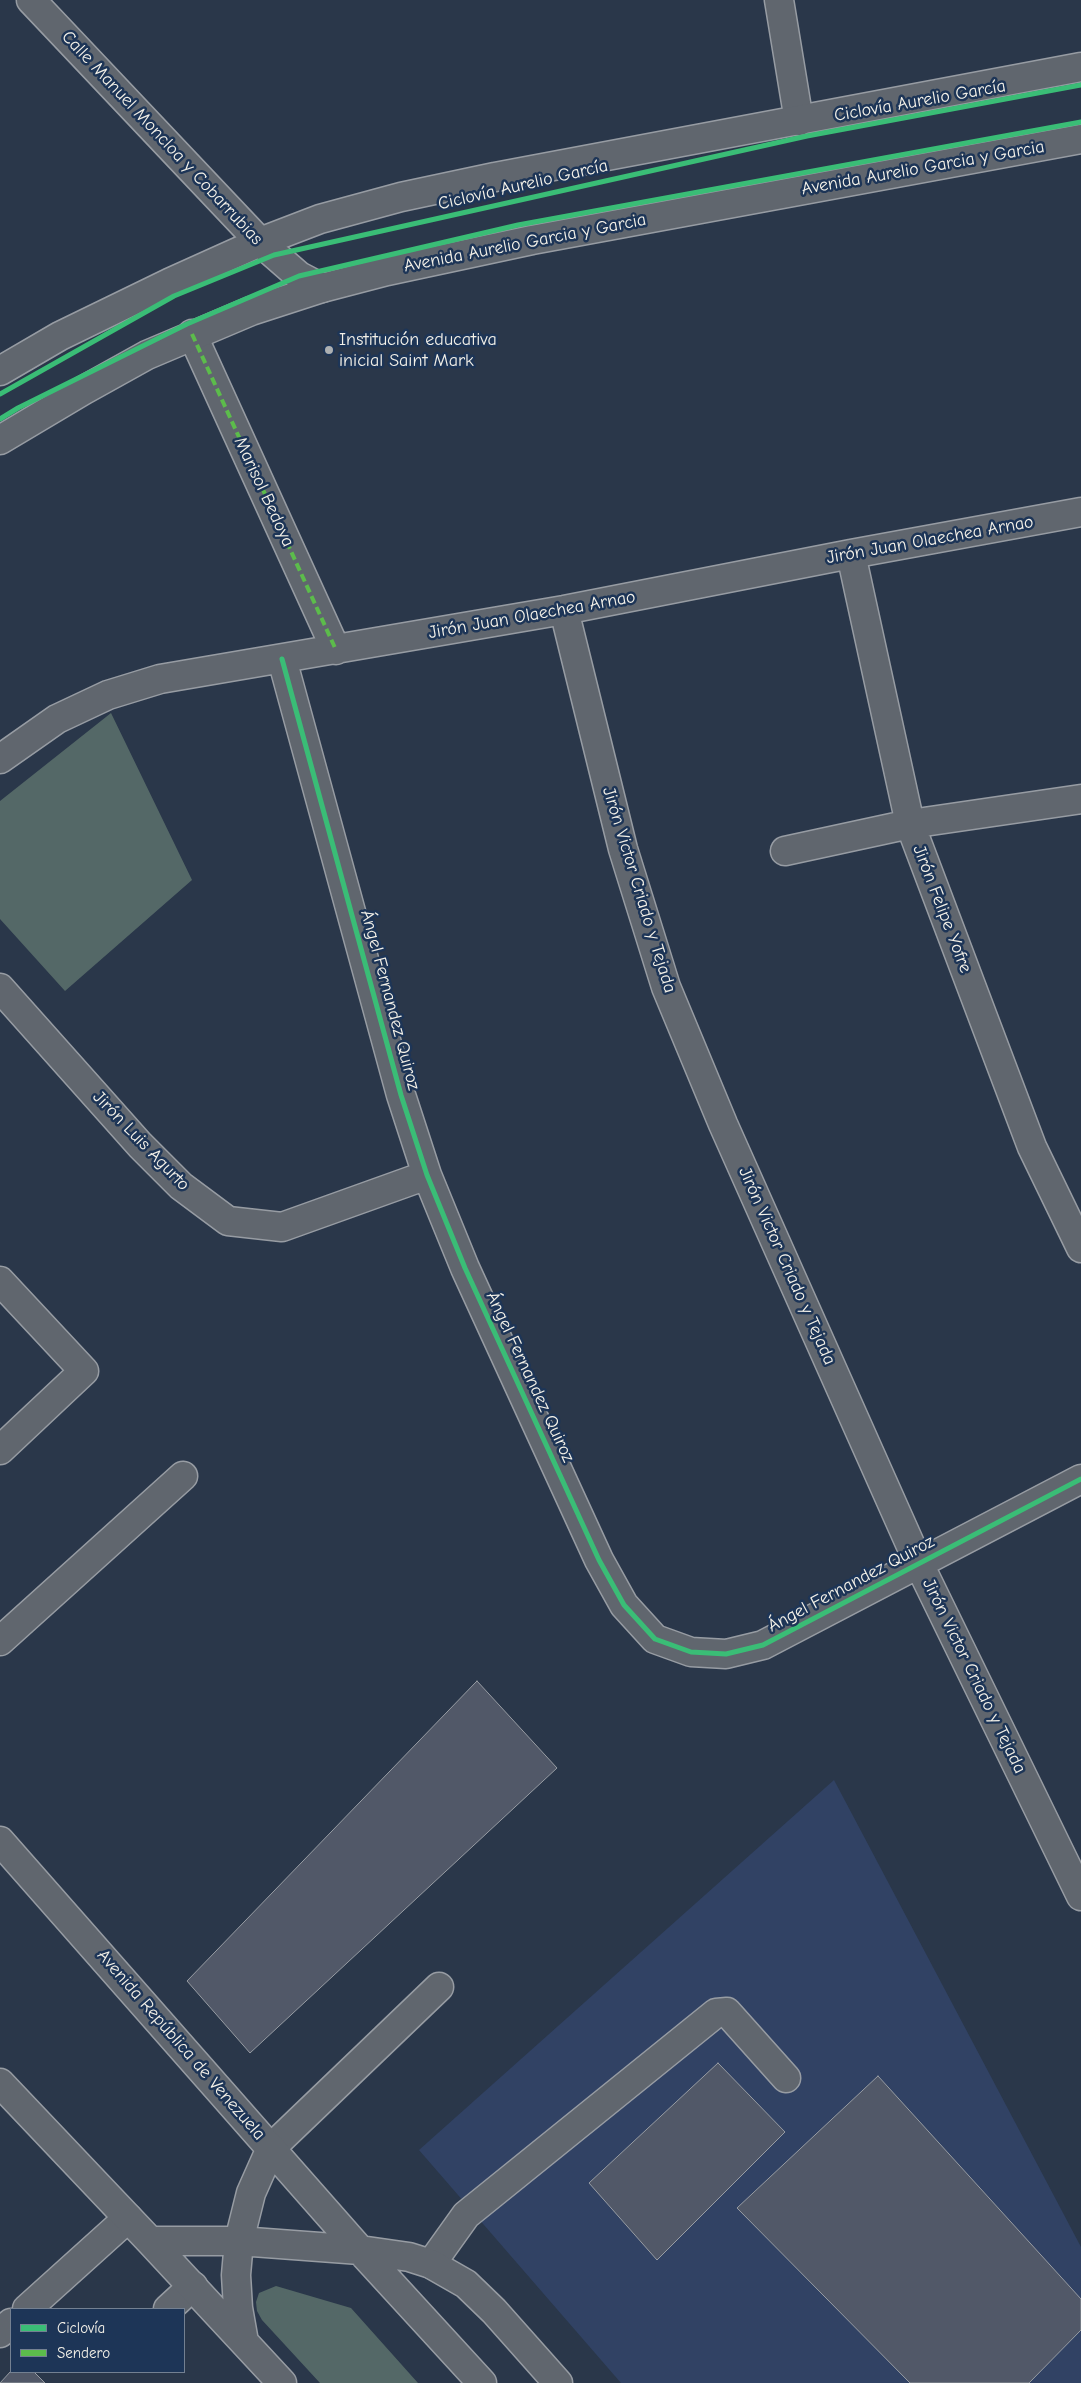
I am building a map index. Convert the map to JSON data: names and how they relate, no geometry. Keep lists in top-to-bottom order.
{
  "streets": {
    "street": [
      "Calle Manuel Moncloa y Cobarrubias",
      "Avenida Aurelio Garcia y Garcia",
      "Marisol Bedoya",
      "Jirón Juan Olaechea Arnao",
      "Jirón Victor Criado y Tejada",
      "Jirón Felipe Yofre",
      "Ángel Fernandez Quiroz",
      "Jirón Luis Agurto",
      "Avenida República de Venezuela"
    ],
    "cycle path": ["Ciclovía Aurelio García"]
  },
  "crossings": [
    ["Calle Manuel Moncloa y Cobarrubias", "Avenida Aurelio Garcia y Garcia"],
    ["Avenida Aurelio Garcia y Garcia", "Marisol Bedoya"],
    ["Marisol Bedoya", "Jirón Juan Olaechea Arnao"],
    ["Jirón Juan Olaechea Arnao", "Jirón Victor Criado y Tejada"],
    ["Jirón Juan Olaechea Arnao", "Jirón Felipe Yofre"],
    ["Jirón Juan Olaechea Arnao", "Ángel Fernandez Quiroz"],
    ["Jirón Victor Criado y Tejada", "Ángel Fernandez Quiroz"],
    ["Ángel Fernandez Quiroz", "Jirón Luis Agurto"]
  ],
  "places": ["Institución educativa inicial Saint Mark"],
  "legend": ["Ciclovía", "Sendero"]
}
